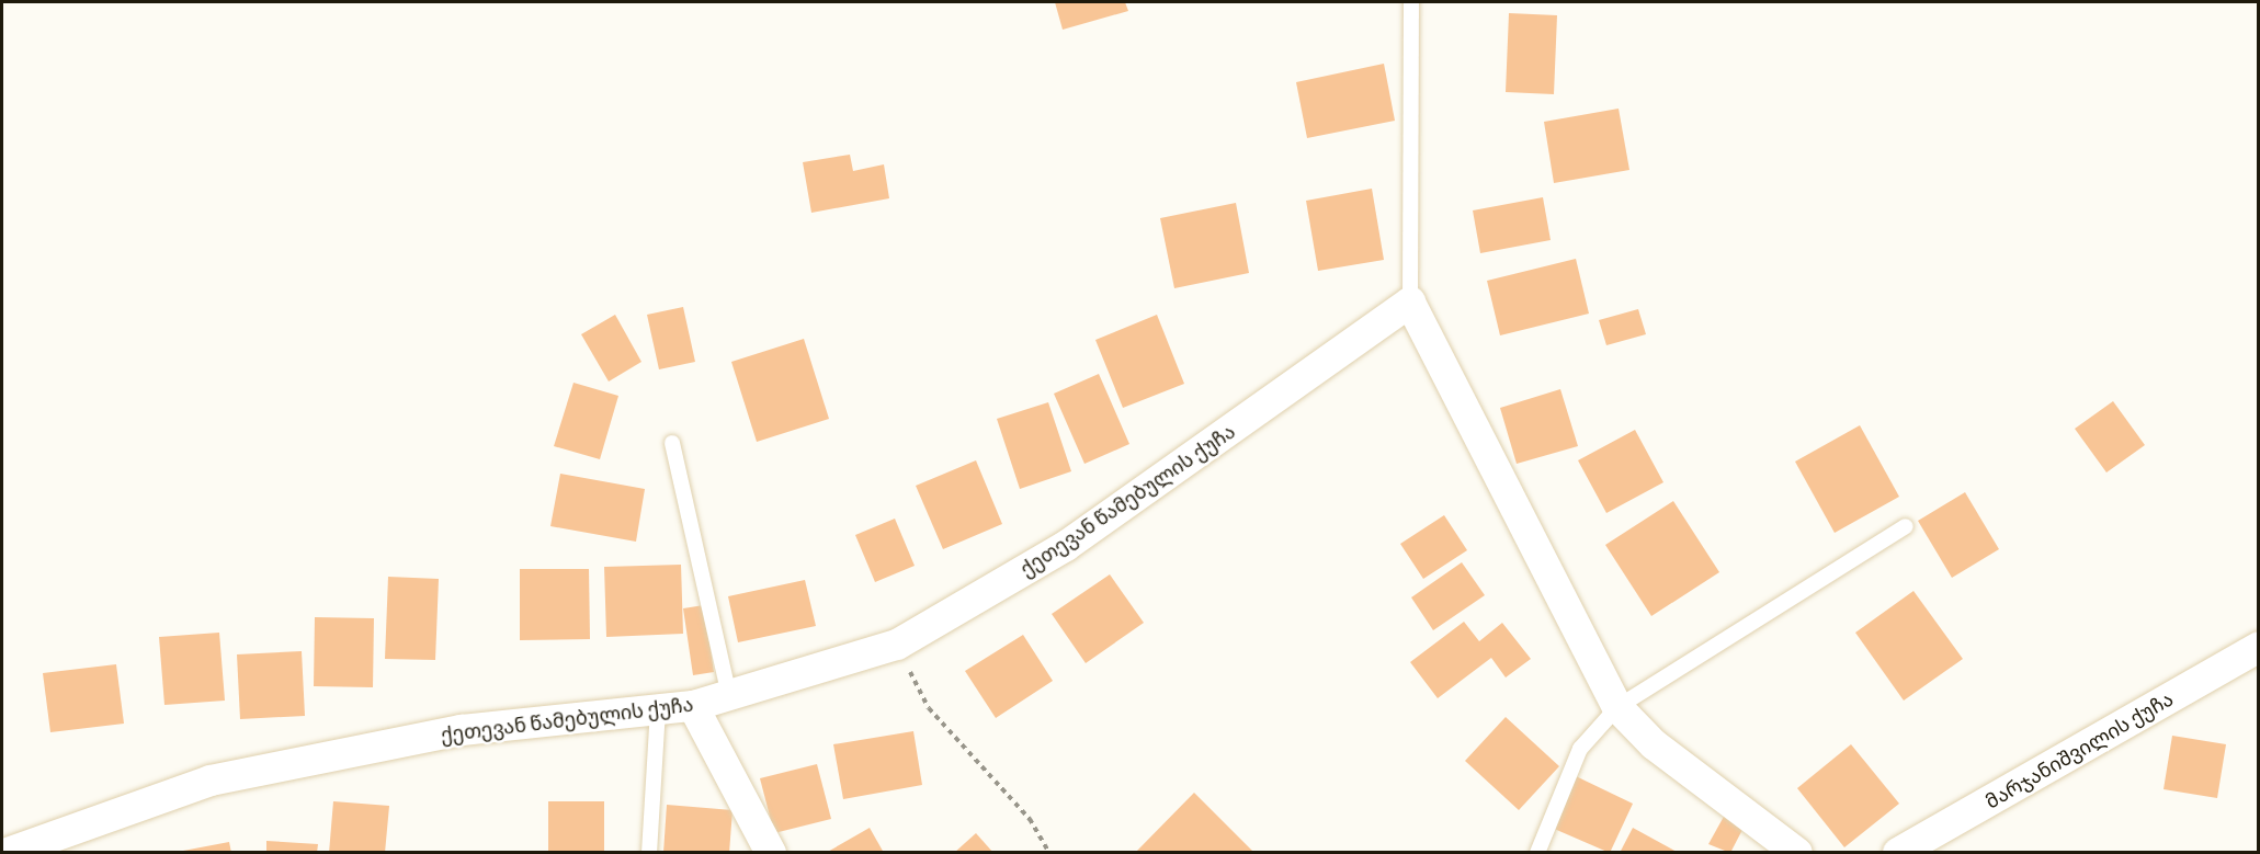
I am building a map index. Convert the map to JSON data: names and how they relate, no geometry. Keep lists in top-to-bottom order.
{
  "streets": {
    "street": ["ქეთევან წამებულის ქუჩა", "მარჯანიშვილის ქუჩა"]
  }
}
